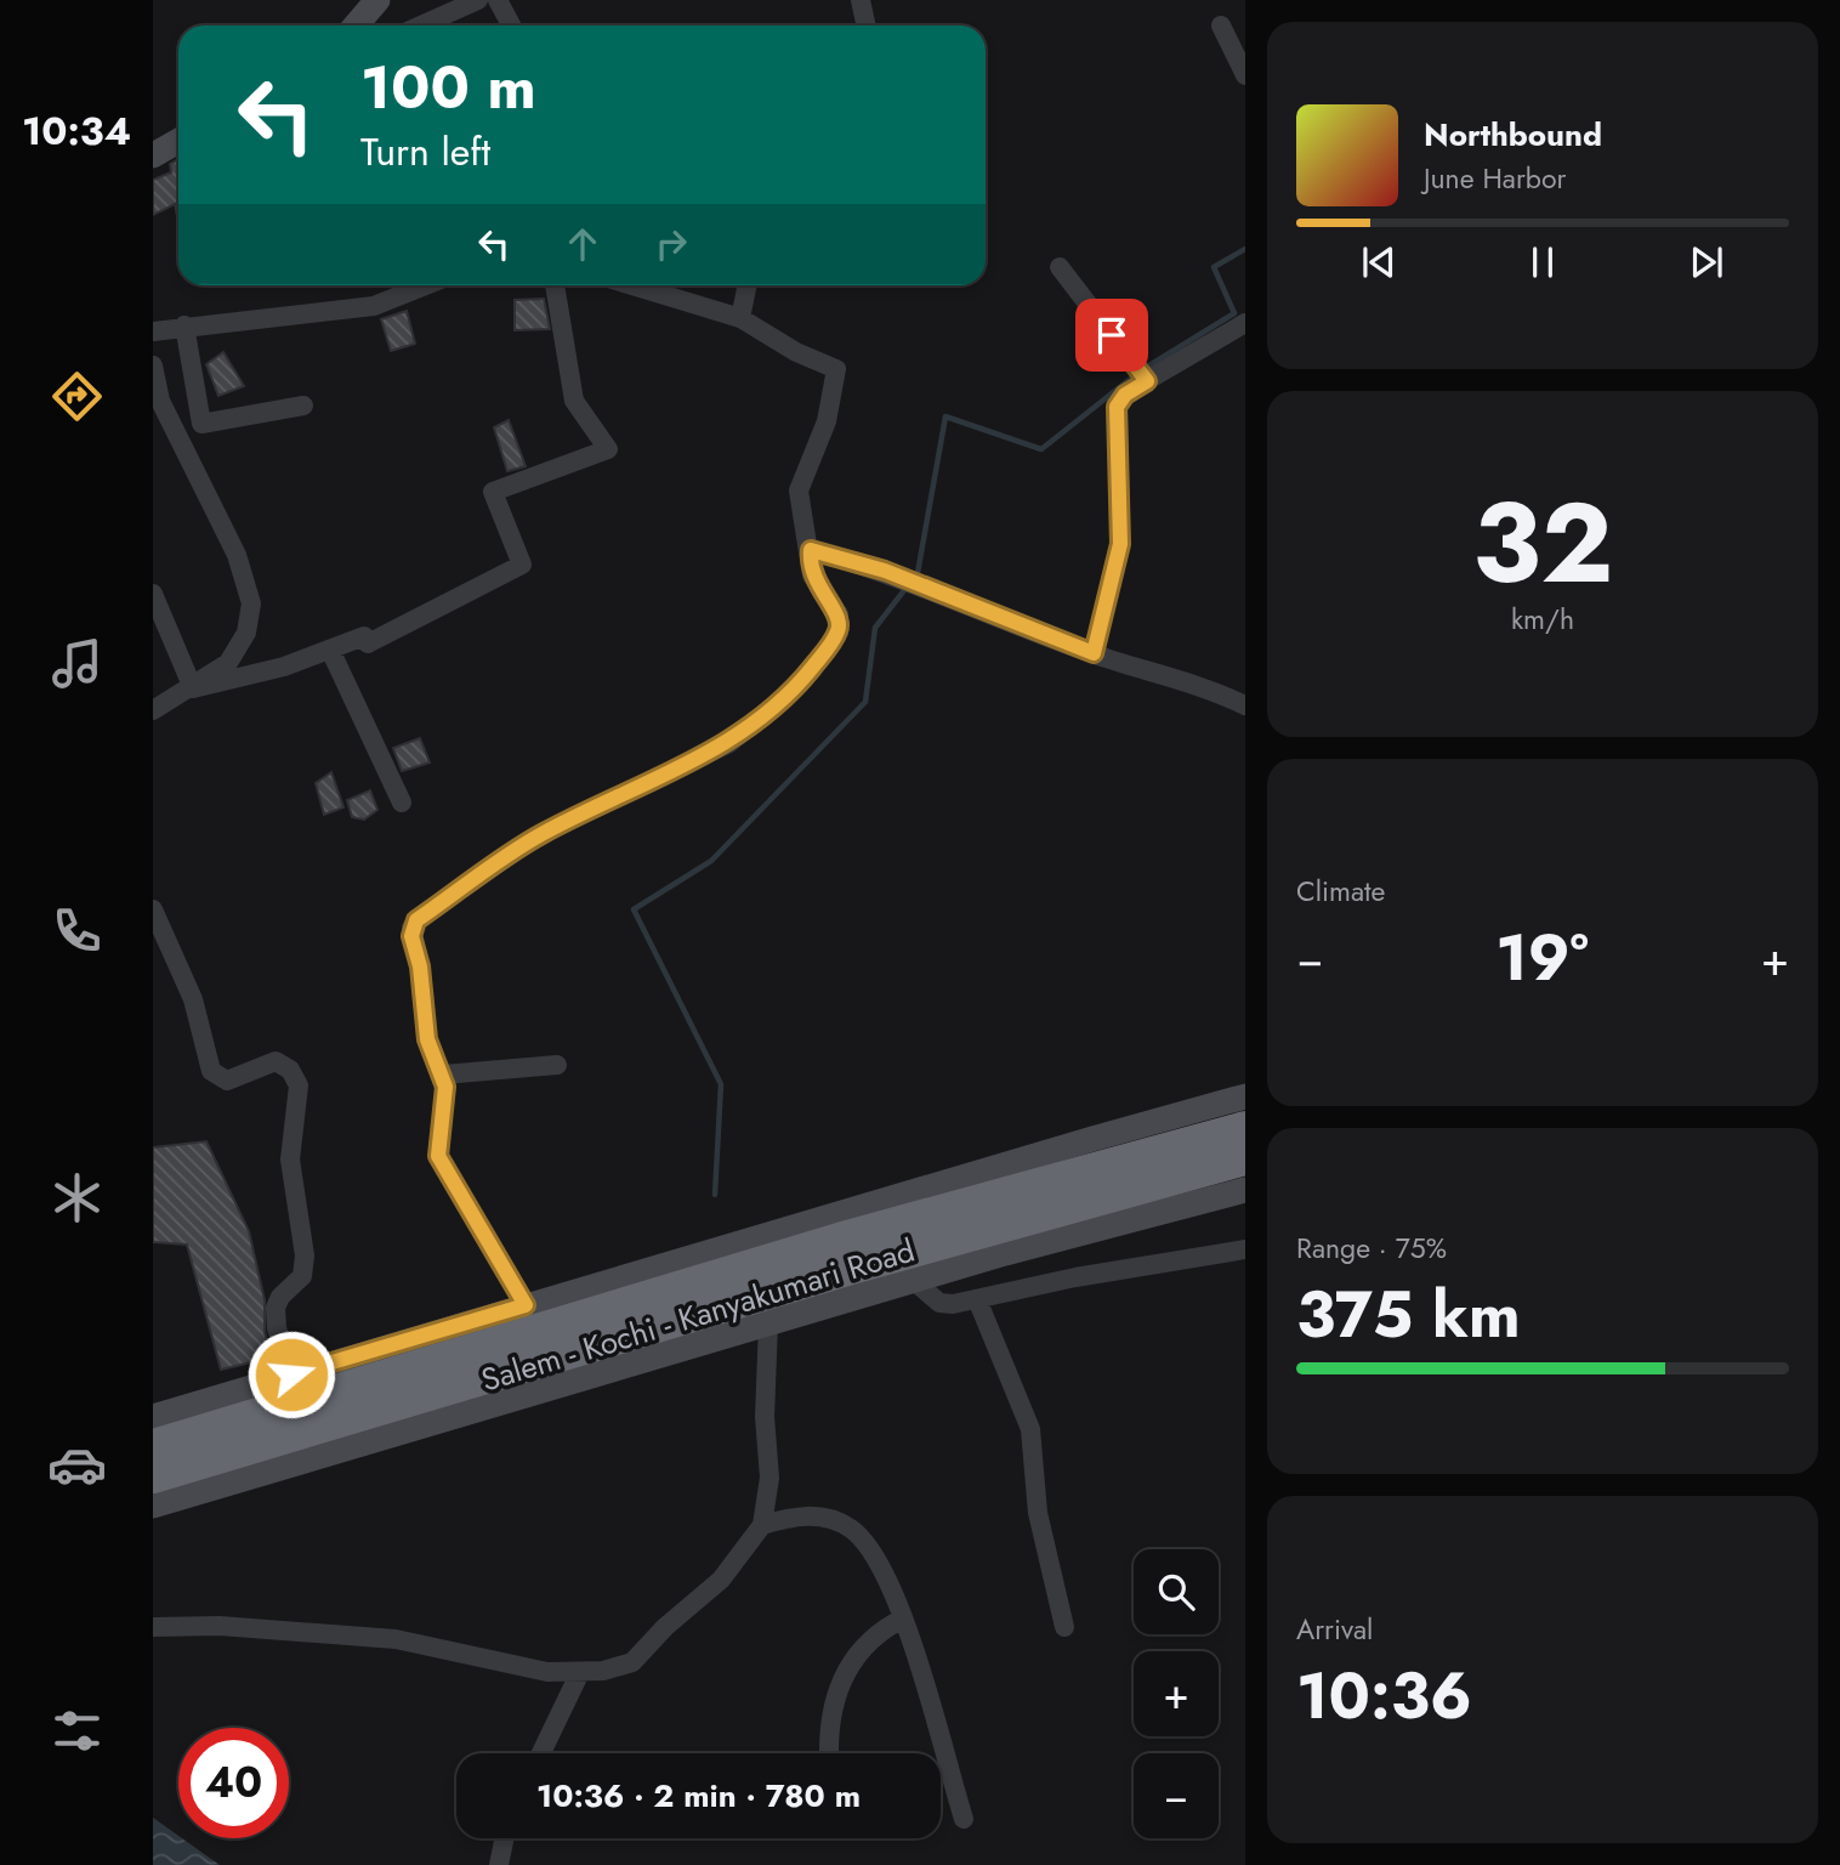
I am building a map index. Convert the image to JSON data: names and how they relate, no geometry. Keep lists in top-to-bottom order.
{
  "streets": {
    "highway": ["Salem - Kochi - Kanyakumari Road"]
  },
  "page": {
    "tabs": "10:34",
    "turn": ["100 m", "Turn left"],
    "song": ["Northbound", "June Harbor"],
    "tile": [
      ["32", "km/h"],
      "Climate",
      ["Range · 75%", "375 km"],
      ["Arrival", "10:36"]
    ],
    "heat": ["−", "19°", "+"],
    "map_buttons": ["+", "−"],
    "limit": "40",
    "trip": "10:36 · 2 min · 780 m"
  }
}
